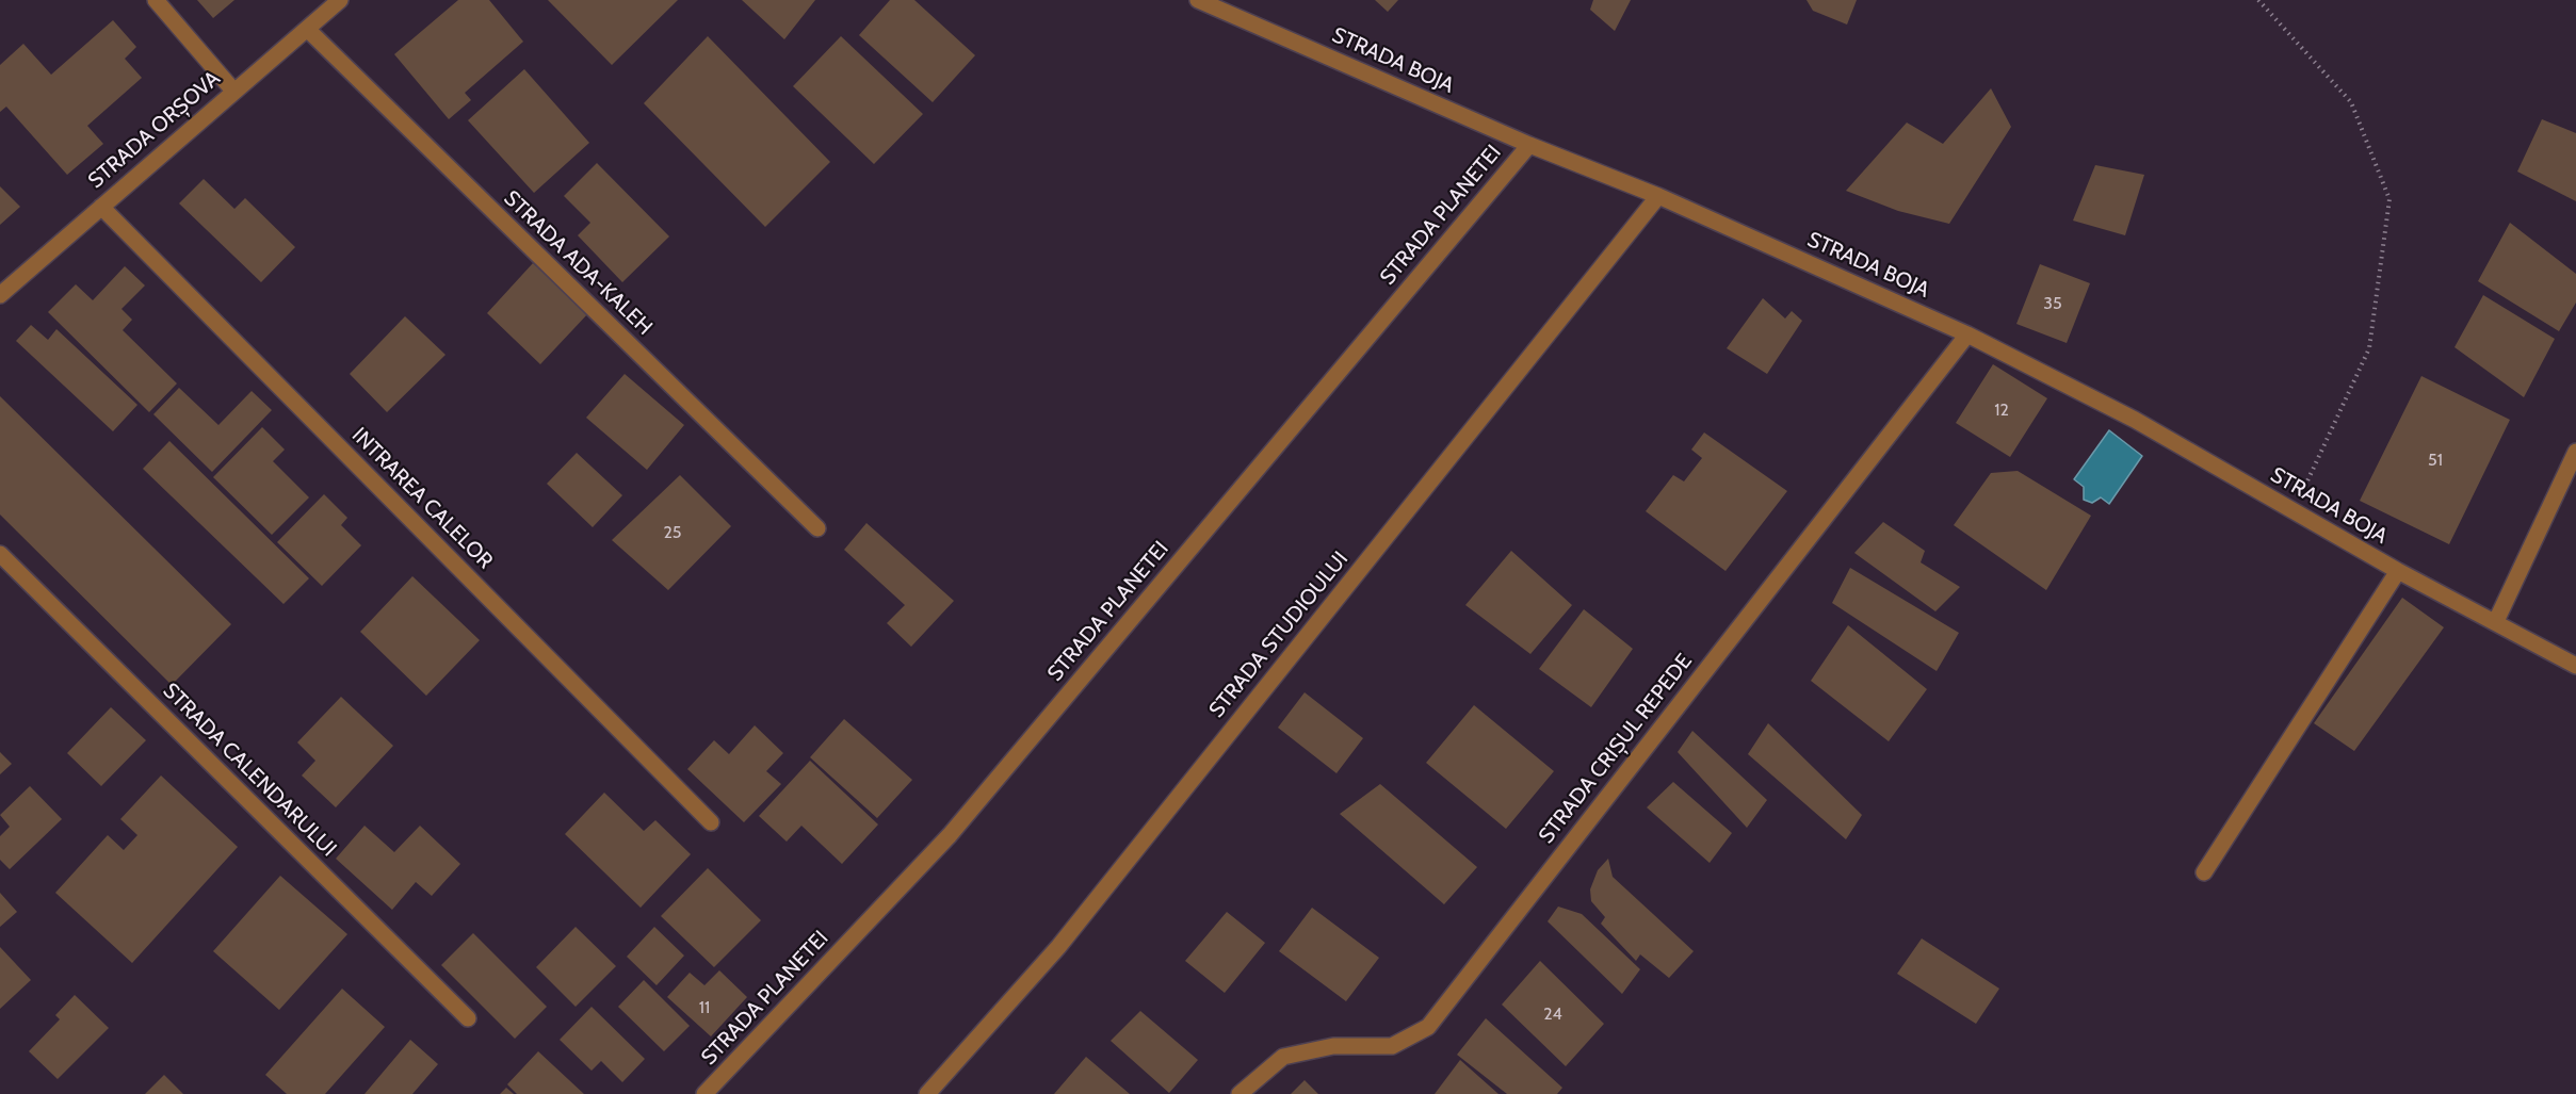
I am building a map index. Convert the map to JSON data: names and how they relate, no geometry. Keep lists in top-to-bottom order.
{
  "streets": {
    "street": [
      "STRADA BOJA",
      "STRADA ORȘOVA",
      "STRADA PLANETEI",
      "STRADA ADA-KALEH",
      "INTRAREA CALELOR",
      "STRADA STUDIOULUI",
      "STRADA CRIȘUL REPEDE",
      "STRADA CALENDARULUI"
    ]
  },
  "crossings": [
    ["STRADA BOJA", "STRADA PLANETEI"],
    ["STRADA BOJA", "STRADA STUDIOULUI"],
    ["STRADA BOJA", "STRADA CRIȘUL REPEDE"],
    ["STRADA ORȘOVA", "STRADA ADA-KALEH"],
    ["STRADA ORȘOVA", "INTRAREA CALELOR"]
  ],
  "house_numbers": [
    "35",
    "12",
    "51",
    "25",
    "11",
    "24"
  ]
}
